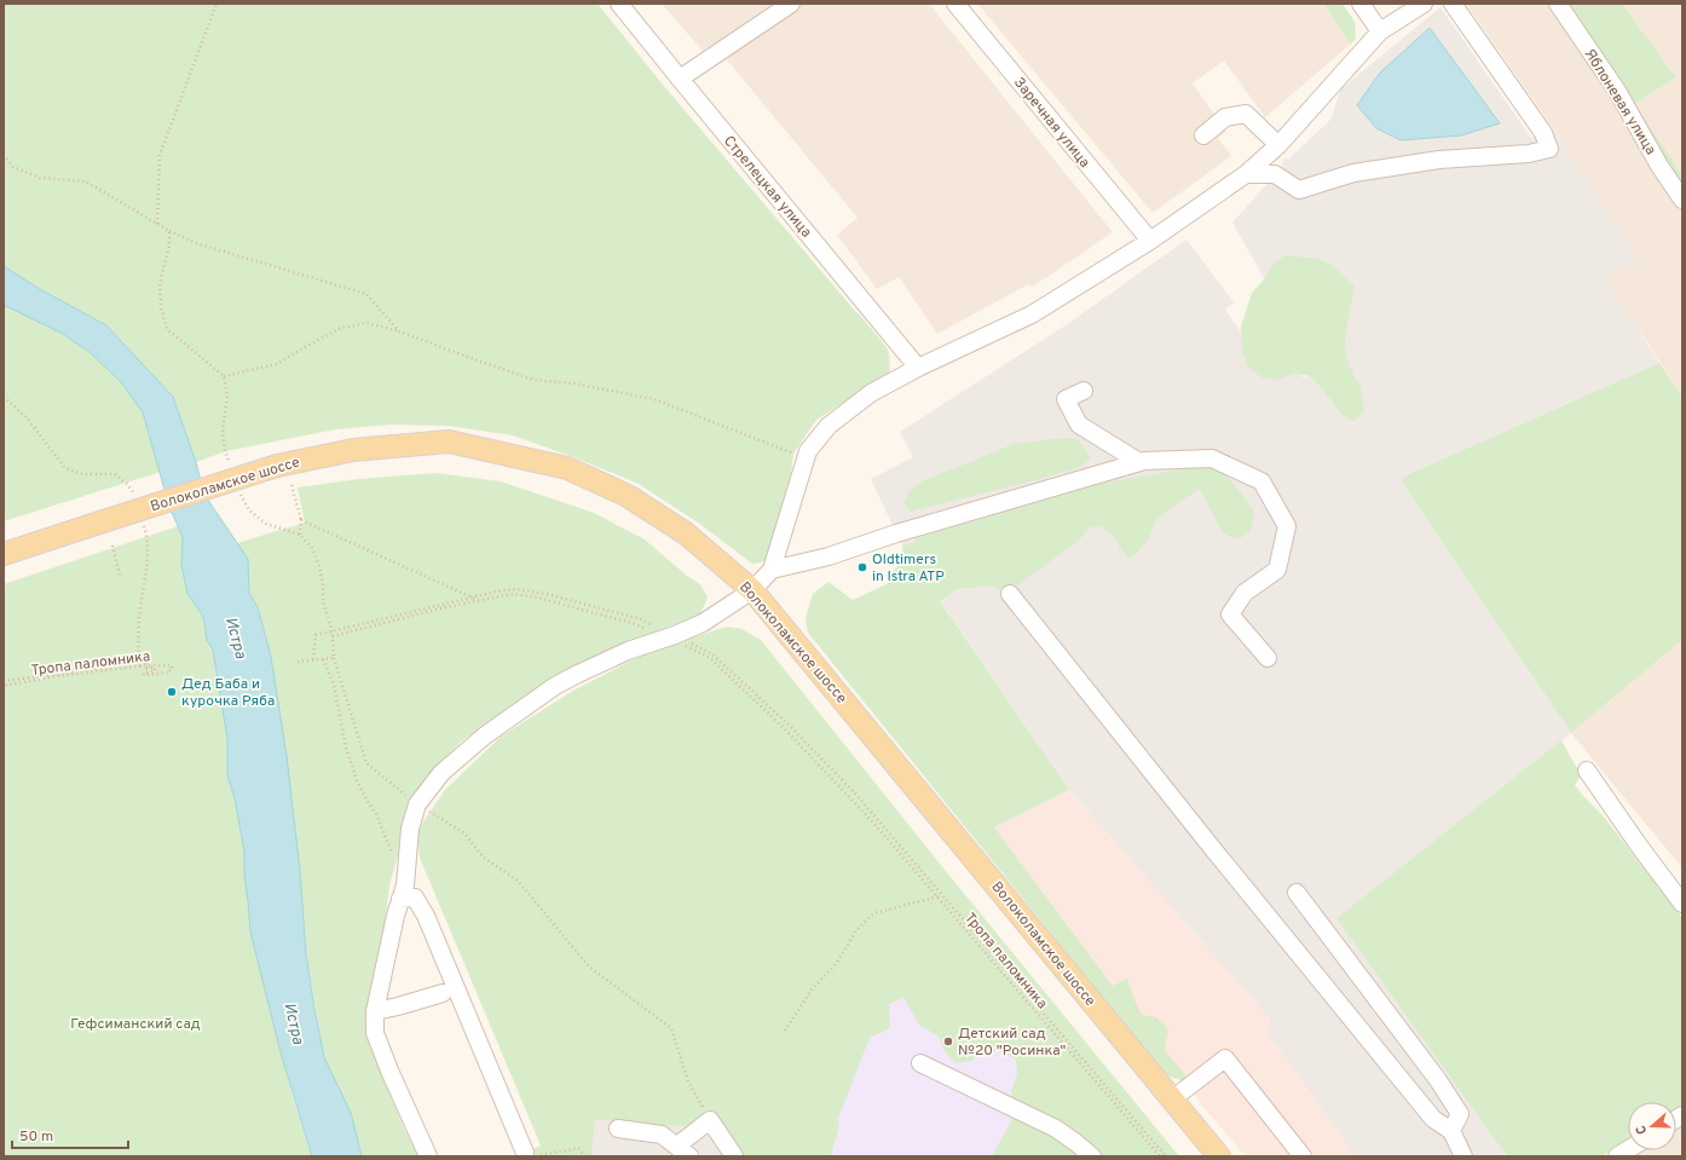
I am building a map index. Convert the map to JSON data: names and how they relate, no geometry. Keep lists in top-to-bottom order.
{
  "streets": {
    "main road": ["Волоколамское шоссе"],
    "street": ["Яблоневая улица", "Заречная улица", "Стрелецкая улица"],
    "path": ["Тропа паломника"]
  },
  "water": ["Истра"],
  "parks": ["Гефсиманский сад"],
  "places": ["Oldtimers in Istra ATP", "Дед Баба и курочка Ряба", "Детский сад №20 \"Росинка\""],
  "scale_bar": "50 m",
  "north": "left"
}
